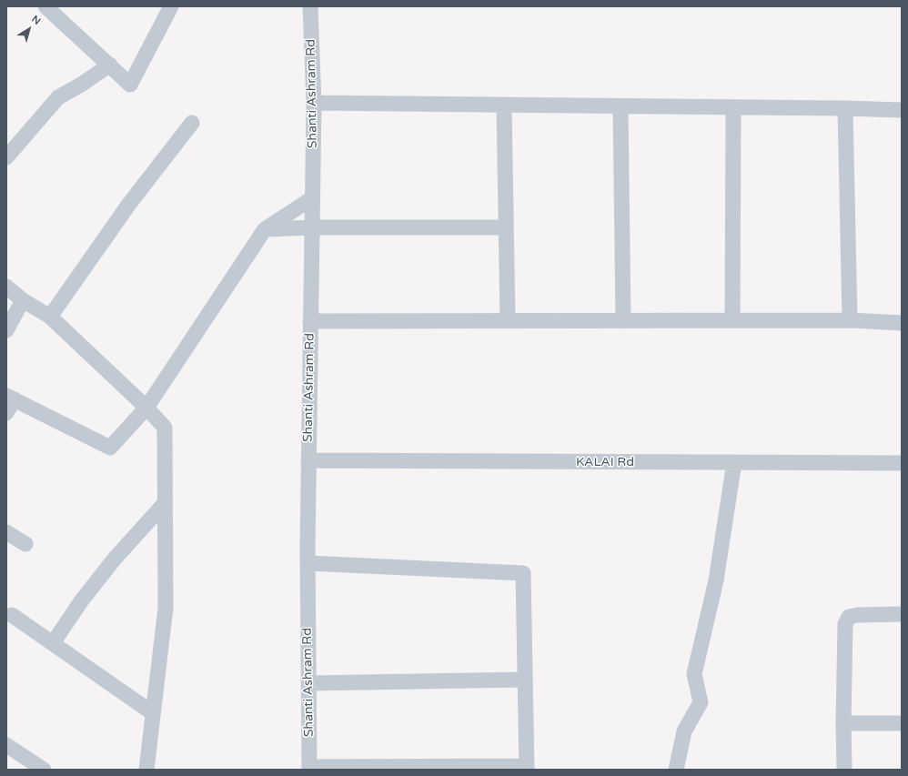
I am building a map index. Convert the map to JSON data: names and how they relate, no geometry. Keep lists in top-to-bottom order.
{
  "streets": {
    "street": ["Shanti Ashram Rd", "KALAI Rd"]
  },
  "crossings": [
    ["Shanti Ashram Rd", "KALAI Rd"]
  ],
  "north": "top right"
}
